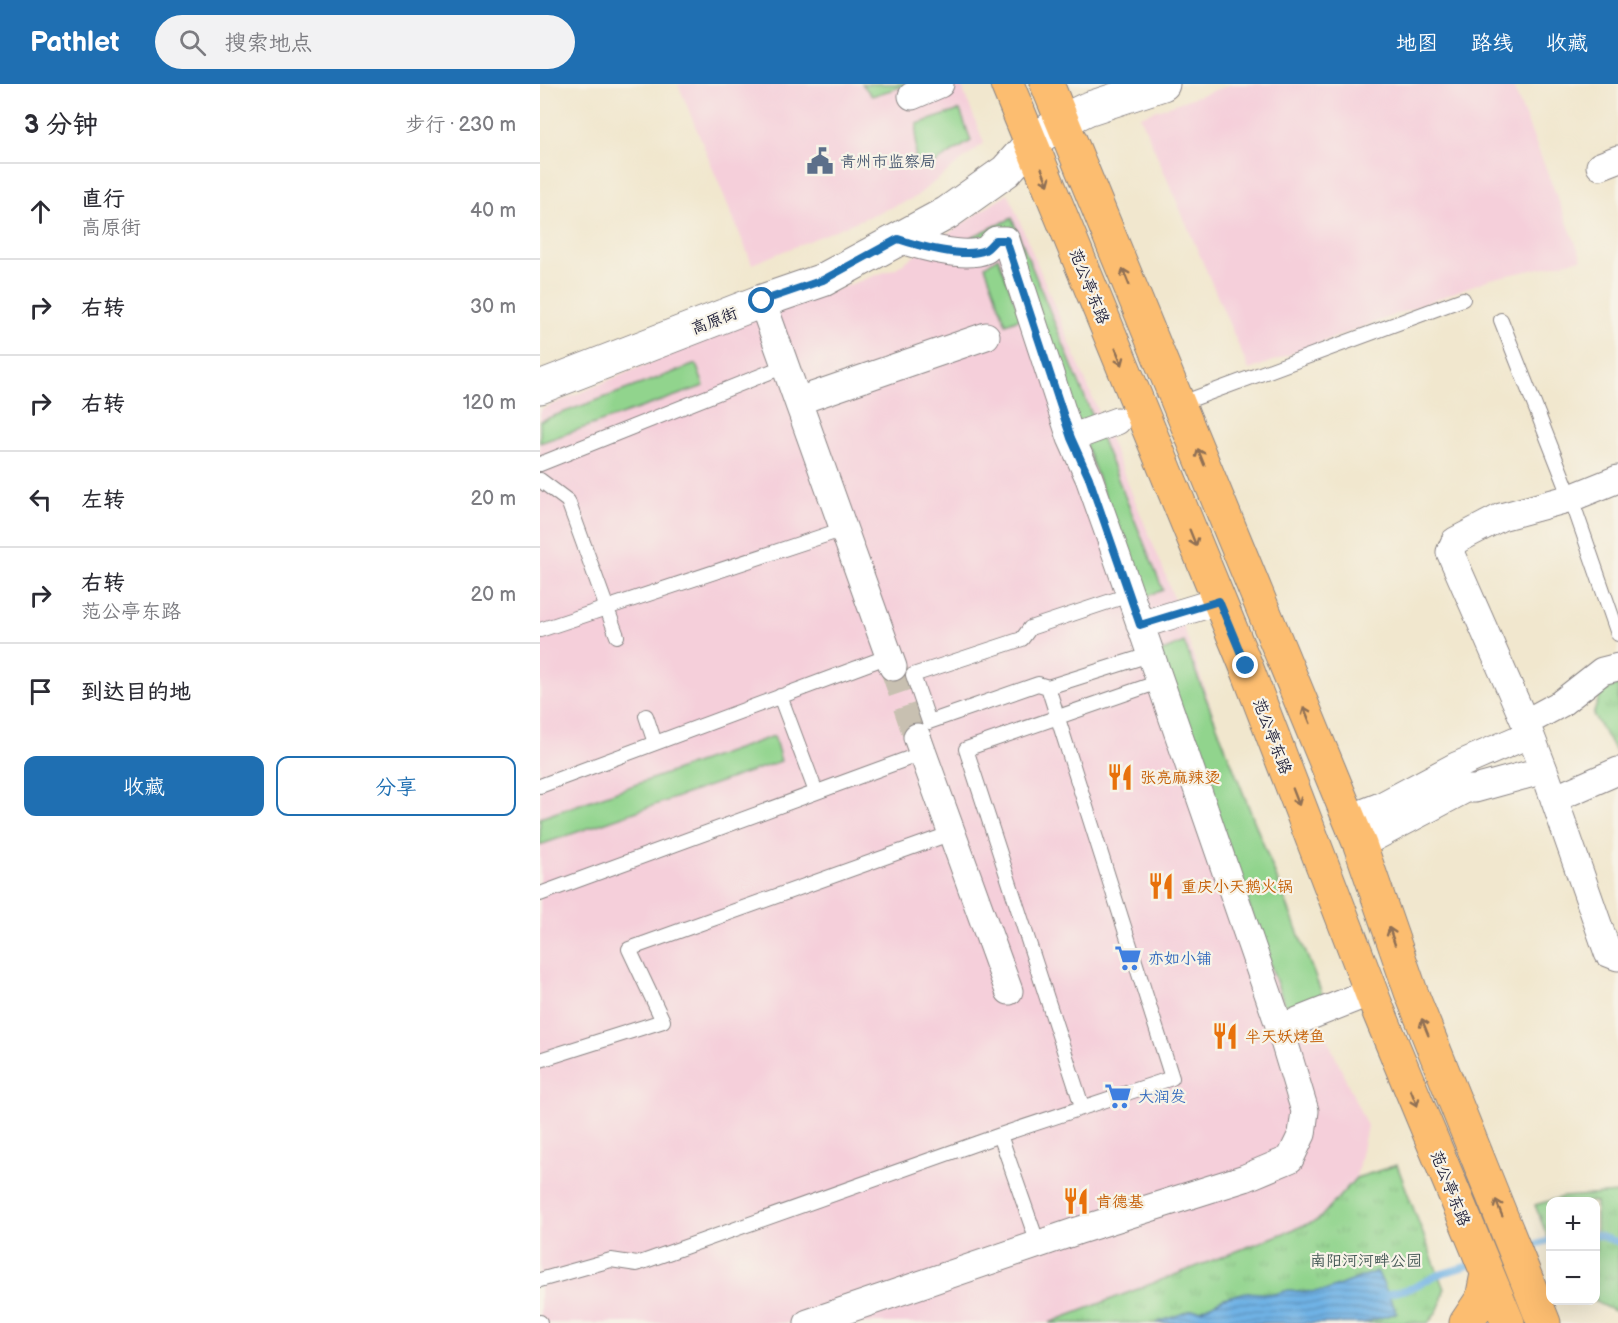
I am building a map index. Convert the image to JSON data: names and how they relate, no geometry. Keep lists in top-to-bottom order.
{
  "streets": {
    "main road": ["范公亭东路"],
    "street": ["高原街"]
  },
  "crossings": [
    ["范公亭东路", "高原街"]
  ],
  "parks": ["南阳河河畔公园"],
  "places": {
    "public building": ["青州市监察局"],
    "restaurant": [
      "张亮麻辣烫",
      "重庆小天鹅火锅",
      "半天妖烤鱼",
      "肯德基"
    ],
    "supermarket": ["亦如小铺", "大润发"]
  },
  "page": {
    "header": "Pathlet",
    "search": "搜索地点",
    "nav": ["地图", "路线", "收藏"],
    "heading": ["3 分钟", "步行 · 230 m"],
    "list": [
      ["直行", "高原街", "40 m"],
      ["右转", "30 m"],
      ["右转", "120 m"],
      ["左转", "20 m"],
      ["右转", "范公亭东路", "20 m"],
      "到达目的地"
    ],
    "buttons": ["收藏", "分享"],
    "map_buttons": ["+", "−"]
  }
}
